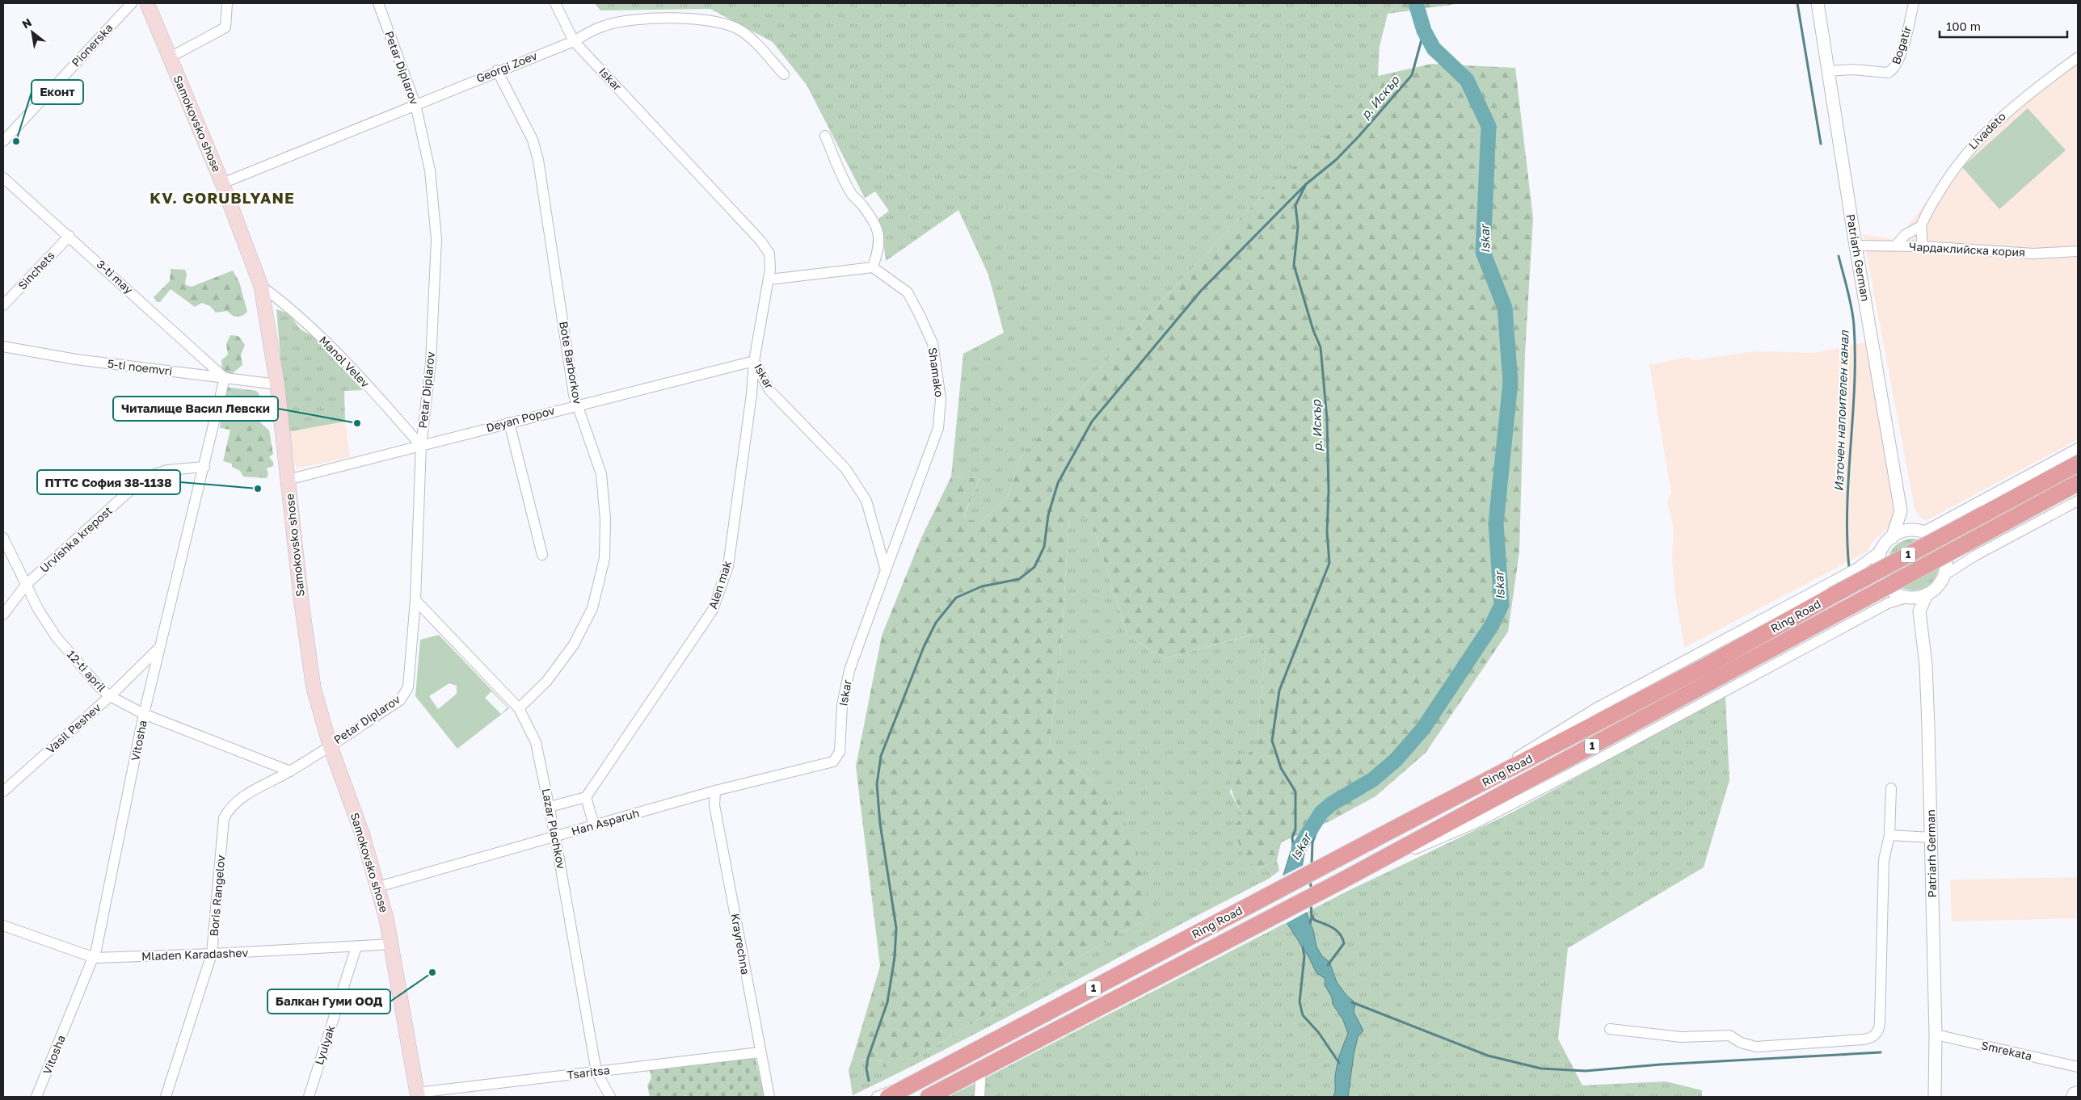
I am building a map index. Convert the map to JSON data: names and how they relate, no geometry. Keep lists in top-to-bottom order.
{
  "streets": {
    "highway": ["1", "Ring Road"],
    "main road": ["Samokovsko shose"],
    "street": [
      "Pionerska",
      "Bogatir",
      "Georgi Zoev",
      "Petar Diplarov",
      "Iskar",
      "Livadeto",
      "Чардаклийска кория",
      "Patriarh German",
      "Sinchets",
      "3-ti may",
      "Manol Velev",
      "Bote Barborkov",
      "5-ti noemvri",
      "Shamako",
      "Deyan Popov",
      "Urvishka krepost",
      "Alen mak",
      "12-ti april",
      "Vasil Peshev",
      "Vitosha",
      "Han Asparuh",
      "Lazar Plachkov",
      "Boris Rangelov",
      "Krayrechna",
      "Mladen Karadashev",
      "Lyulyak",
      "Smrekata",
      "Tsaritsa"
    ]
  },
  "crossings": [
    ["Bogatir", "Patriarh German"],
    ["Georgi Zoev", "Petar Diplarov"],
    ["Georgi Zoev", "Iskar"],
    ["Georgi Zoev", "Samokovsko shose"],
    ["Georgi Zoev", "Bote Barborkov"],
    ["Petar Diplarov", "Samokovsko shose"],
    ["Petar Diplarov", "Manol Velev"],
    ["Petar Diplarov", "Deyan Popov"],
    ["Petar Diplarov", "Lazar Plachkov"],
    ["Petar Diplarov", "Boris Rangelov"],
    ["Iskar", "Shamako"],
    ["Iskar", "Deyan Popov"],
    ["Iskar", "Alen mak"],
    ["Iskar", "Han Asparuh"],
    ["Samokovsko shose", "Manol Velev"],
    ["Samokovsko shose", "5-ti noemvri"],
    ["Samokovsko shose", "Deyan Popov"],
    ["Samokovsko shose", "Han Asparuh"],
    ["Samokovsko shose", "Boris Rangelov"],
    ["Samokovsko shose", "Mladen Karadashev"],
    ["Samokovsko shose", "Tsaritsa"],
    ["Чардаклийска кория", "Patriarh German"],
    ["Patriarh German", "Smrekata"],
    ["Sinchets", "3-ti may"],
    ["3-ti may", "5-ti noemvri"],
    ["3-ti may", "Vitosha"],
    ["Manol Velev", "Deyan Popov"],
    ["Bote Barborkov", "Deyan Popov"],
    ["Bote Barborkov", "Lazar Plachkov"],
    ["5-ti noemvri", "Vitosha"],
    ["Deyan Popov", "Alen mak"],
    ["Urvishka krepost", "12-ti april"],
    ["Urvishka krepost", "Vitosha"],
    ["12-ti april", "Vasil Peshev"],
    ["12-ti april", "Vitosha"],
    ["12-ti april", "Boris Rangelov"],
    ["Vasil Peshev", "Vitosha"],
    ["Vitosha", "Mladen Karadashev"],
    ["Han Asparuh", "Lazar Plachkov"],
    ["Han Asparuh", "Krayrechna"],
    ["Lazar Plachkov", "Tsaritsa"],
    ["Boris Rangelov", "Mladen Karadashev"],
    ["Krayrechna", "Tsaritsa"],
    ["Mladen Karadashev", "Lyulyak"]
  ],
  "districts": ["KV. GORUBLYANE"],
  "water": ["р. Искър", "Iskar", "Източен напоителен канал"],
  "places": [
    "Еконт",
    "Читалище Васил Левски",
    "ПТТС София 38-1138",
    "Балкан Гуми ООД"
  ],
  "scale_bar": "100 m",
  "north": "top left"
}
